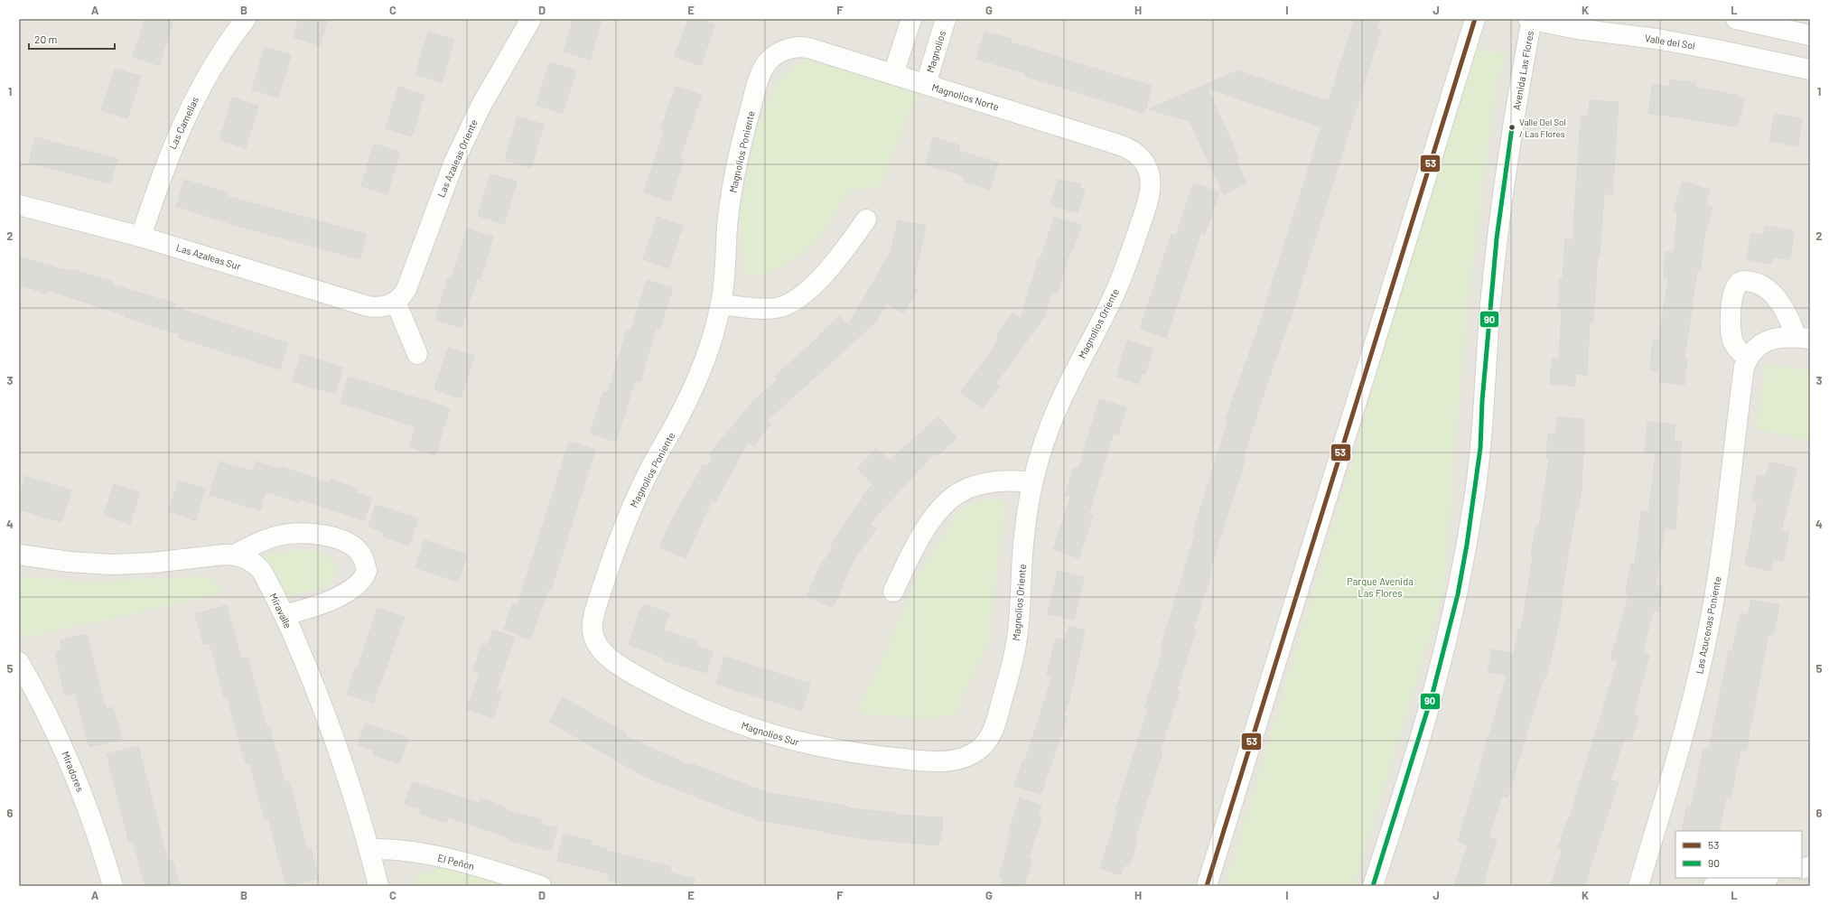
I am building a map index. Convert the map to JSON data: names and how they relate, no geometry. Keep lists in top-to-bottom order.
{
  "streets": {
    "street": [
      "Valle del Sol",
      "Magnolios",
      "Avenida Las Flores",
      "Magnolios Norte",
      "Las Camelias",
      "Magnolios Poniente",
      "Las Azaleas Oriente",
      "Las Azaleas Sur",
      "Magnolios Oriente",
      "Miravalle",
      "Las Azucenas Poniente",
      "Magnolios Sur",
      "Miradores",
      "El Peñón"
    ]
  },
  "crossings": [
    ["Valle del Sol", "Avenida Las Flores"],
    ["Magnolios", "Magnolios Norte"],
    ["Magnolios Norte", "Magnolios Poniente"],
    ["Magnolios Norte", "Magnolios Oriente"],
    ["Las Camelias", "Las Azaleas Sur"],
    ["Magnolios Poniente", "Magnolios Sur"],
    ["Las Azaleas Oriente", "Las Azaleas Sur"],
    ["Magnolios Oriente", "Magnolios Sur"],
    ["Miravalle", "El Peñón"]
  ],
  "parks": ["Parque Avenida Las Flores"],
  "places": ["Valle Del Sol / Las Flores"],
  "lines": ["transit line 53", "transit line 90"],
  "legend": ["53", "90"],
  "scale_bar": "20 m",
  "grid": {
    "columns": [
      "A",
      "B",
      "C",
      "D",
      "E",
      "F",
      "G",
      "H",
      "I",
      "J",
      "K",
      "L"
    ],
    "rows": [
      "1",
      "2",
      "3",
      "4",
      "5",
      "6"
    ]
  }
}
